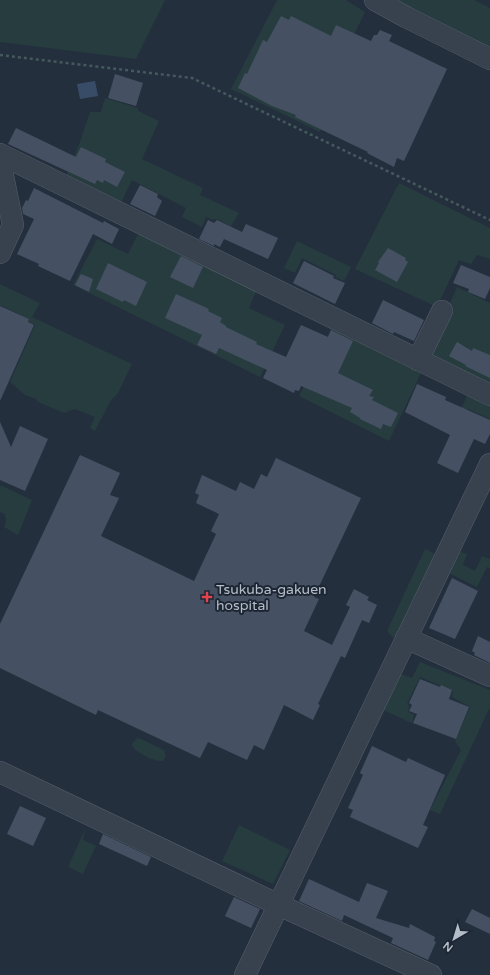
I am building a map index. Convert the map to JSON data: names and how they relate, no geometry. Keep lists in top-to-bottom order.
{
  "places": {
    "health": ["Tsukuba-gakuen hospital"]
  },
  "north": "bottom left"
}
